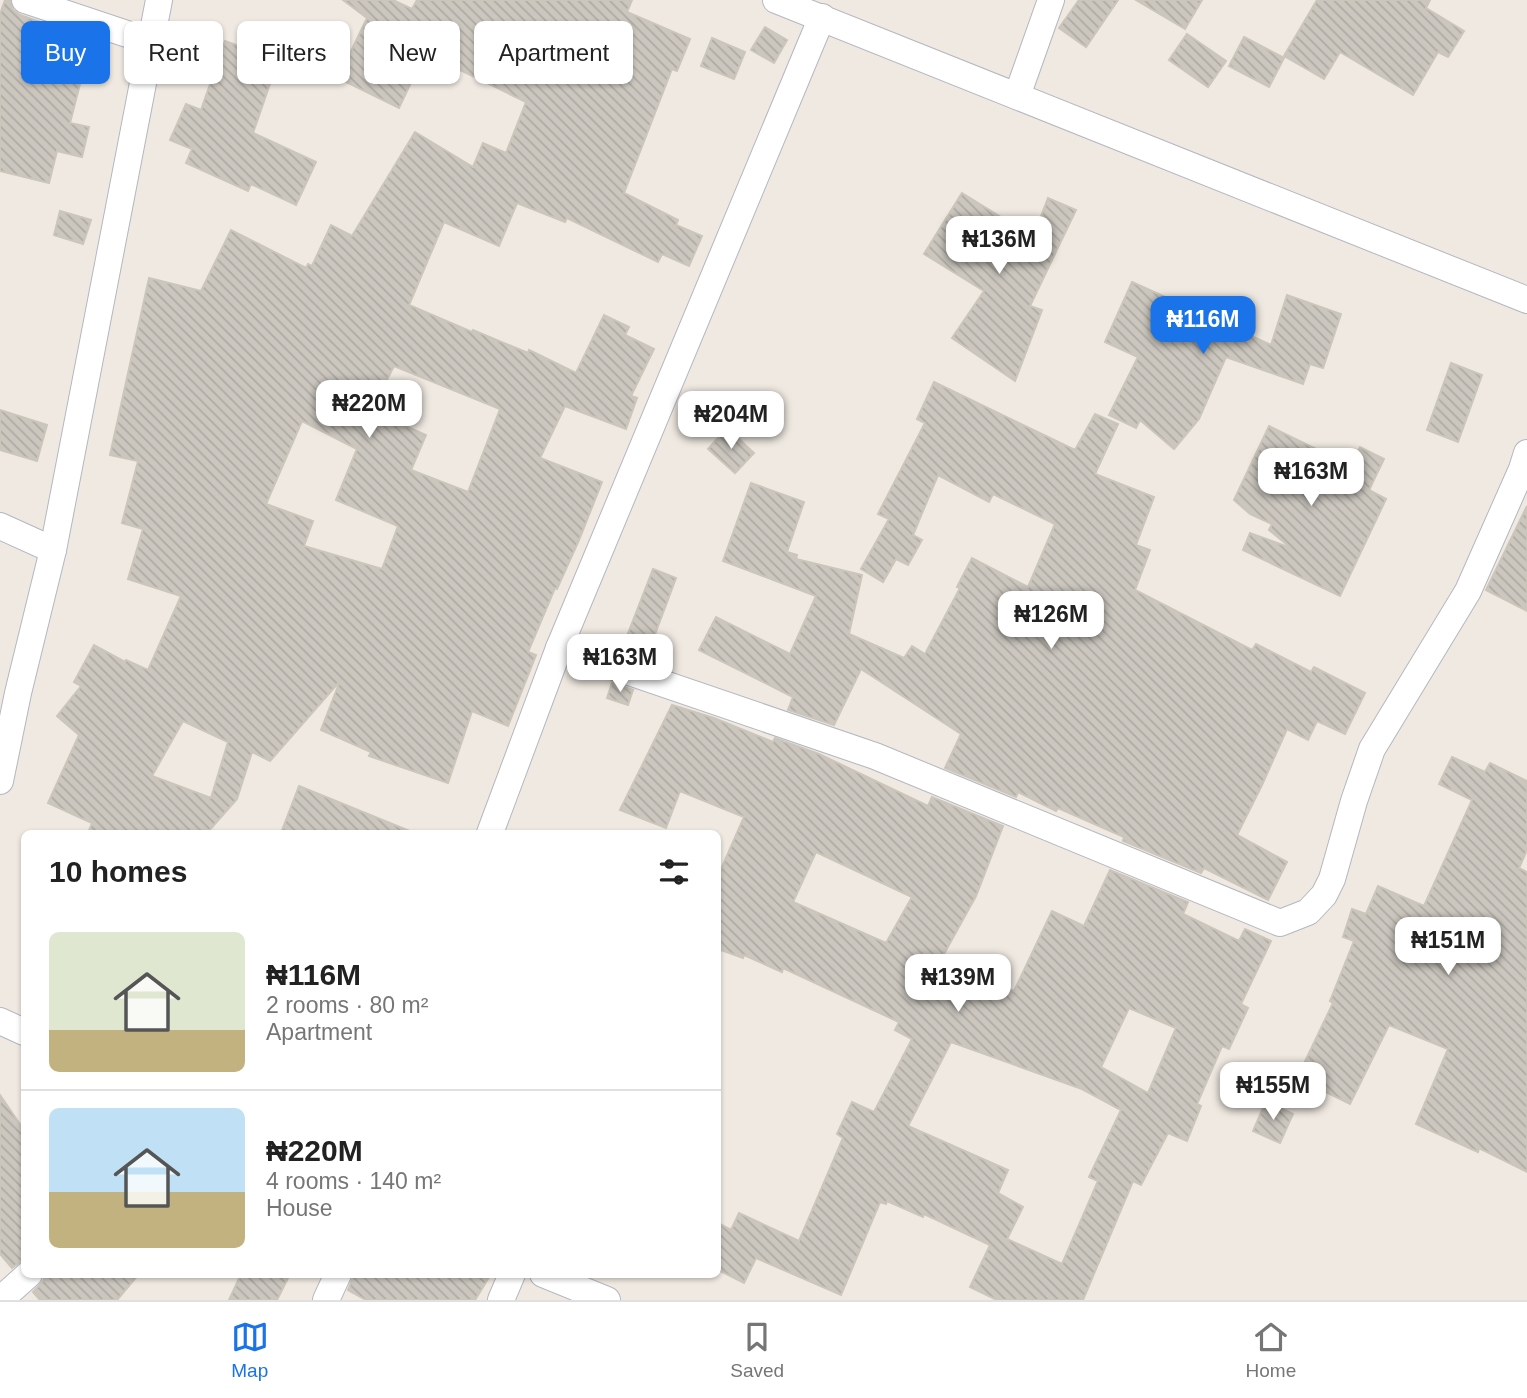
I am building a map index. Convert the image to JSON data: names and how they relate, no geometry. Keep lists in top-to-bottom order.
{
  "page": {
    "chip": [
      "Buy",
      "Rent",
      "Filters",
      "New",
      "Apartment"
    ],
    "price": [
      "₦136M",
      "₦116M",
      "₦220M",
      "₦204M",
      "₦163M",
      "₦126M",
      "₦163M",
      "₦151M",
      "₦139M",
      "₦155M"
    ],
    "heading": "10 homes",
    "list": [
      {
        "name": "₦116M",
        "note": "2 rooms · 80 m² · Apartment"
      },
      {
        "name": "₦220M",
        "note": "4 rooms · 140 m² · House"
      }
    ],
    "tabs": ["Map", "Saved", "Home"]
  }
}
